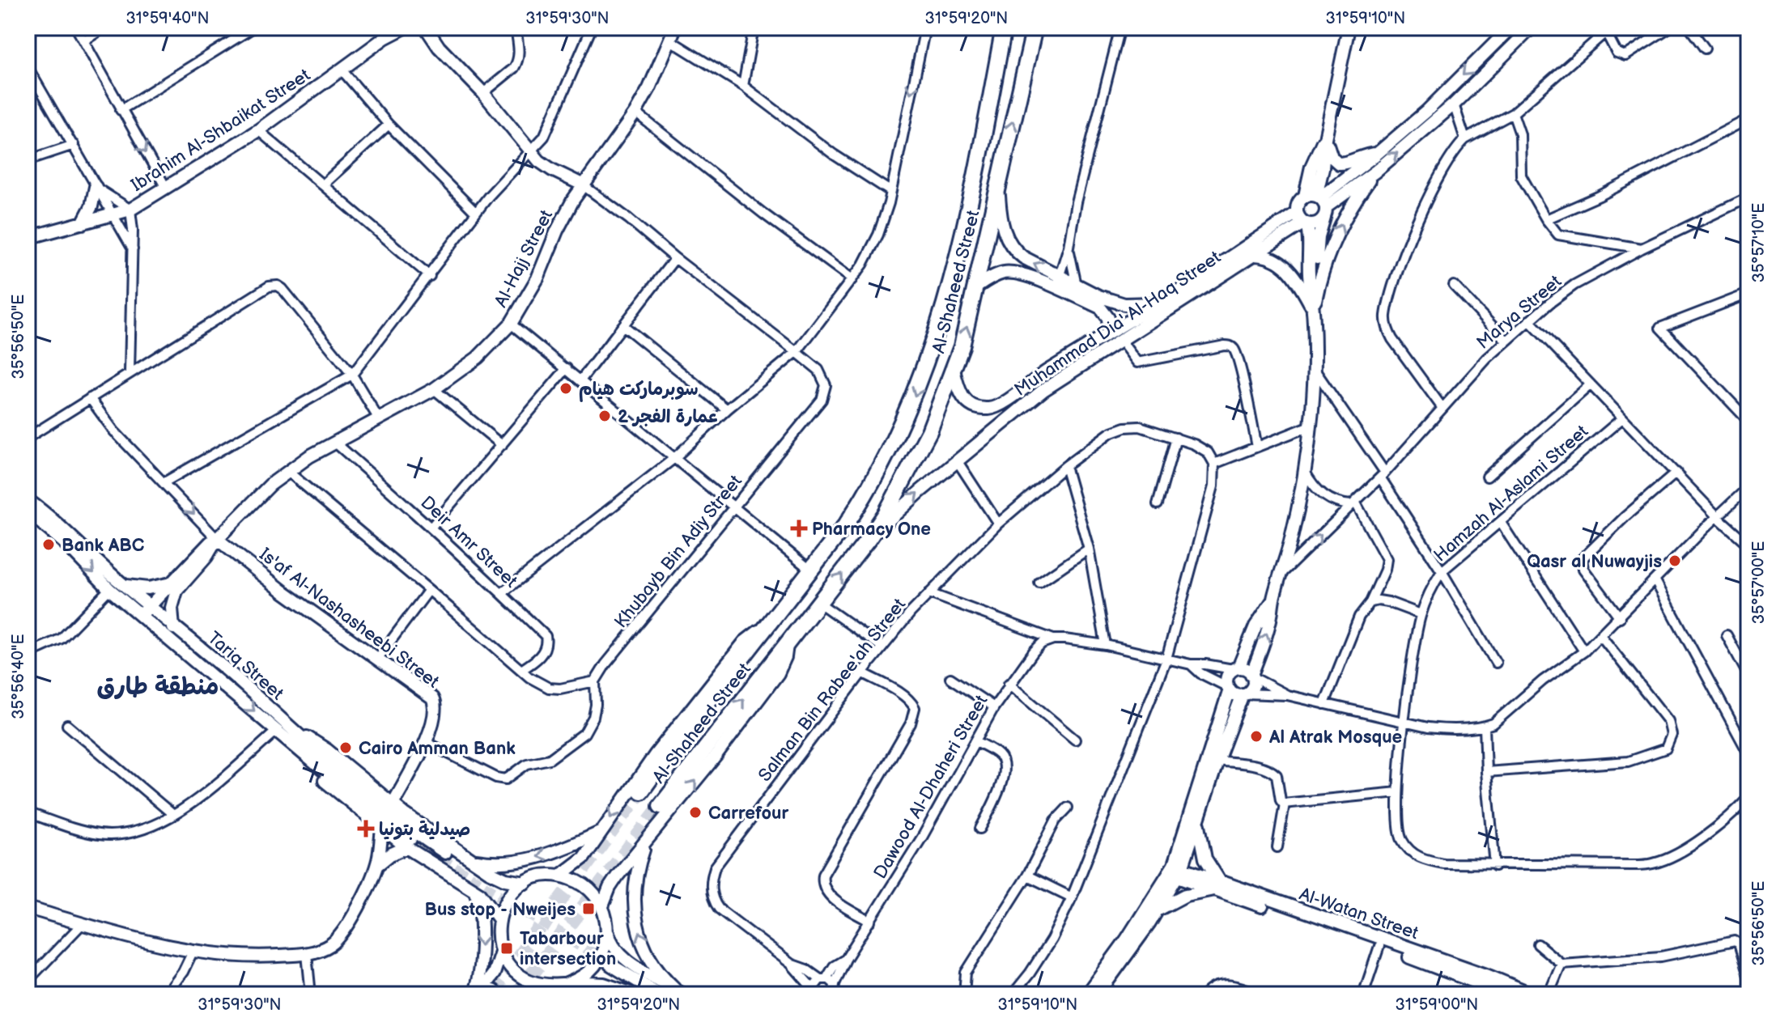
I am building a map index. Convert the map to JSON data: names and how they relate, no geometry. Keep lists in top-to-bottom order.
{
  "streets": {
    "highway": ["Al-Shaheed Street"],
    "street": [
      "Ibrahim Al-Shbaikat Street",
      "Al-Hajj Street",
      "Marya Street",
      "Muhammad Dia' Al-Haq Street",
      "Hamzah Al-Aslami Street",
      "Deir Amr Street",
      "Khubayb Bin Adiy Street",
      "Is'af Al-Nashasheebi Street",
      "Tariq Street",
      "Salman Bin Rabee'ah Street",
      "Dawood Al-Dhaheri Street",
      "Al-Watan Street"
    ]
  },
  "crossings": [
    ["Al-Hajj Street", "Deir Amr Street"],
    ["Al-Hajj Street", "Khubayb Bin Adiy Street"],
    ["Al-Hajj Street", "Is'af Al-Nashasheebi Street"],
    ["Al-Hajj Street", "Tariq Street"],
    ["Al-Shaheed Street", "Muhammad Dia' Al-Haq Street"],
    ["Salman Bin Rabee'ah Street", "Dawood Al-Dhaheri Street"]
  ],
  "districts": ["منطقة طارق"],
  "places": {
    "other": [
      "سوبرماركت هيام",
      "عمارة الفجر 2",
      "Bank ABC",
      "Qasr al Nuwayjis",
      "Al Atrak Mosque",
      "Cairo Amman Bank",
      "Carrefour"
    ],
    "health": ["Pharmacy One", "صيدلية بتونيا"],
    "transit": ["Bus stop - Nweijes", "Tabarbour intersection"]
  },
  "coordinates": [
    "31°59'40\"N",
    "31°59'30\"N",
    "31°59'20\"N",
    "31°59'10\"N",
    "35°57'10\"E",
    "35°56'50\"E",
    "35°57'00\"E",
    "35°56'40\"E",
    "31°59'00\"N"
  ]
}
